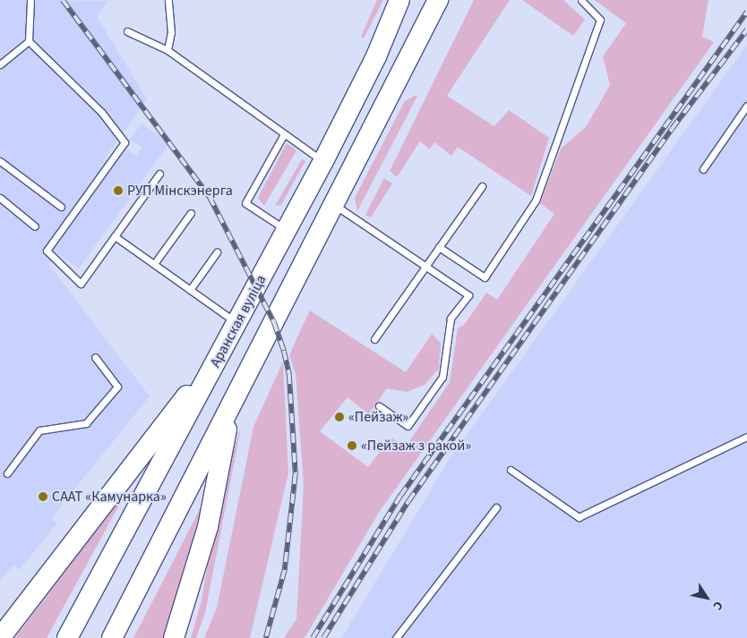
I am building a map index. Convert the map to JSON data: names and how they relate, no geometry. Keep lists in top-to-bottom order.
{
  "streets": {
    "main road": ["Аранская вуліца"]
  },
  "places": [
    "РУП Мінскэнерга",
    "«Пейзаж»",
    "«Пейзаж з ракой»",
    "СААТ «Камунарка»"
  ],
  "north": "bottom right"
}
